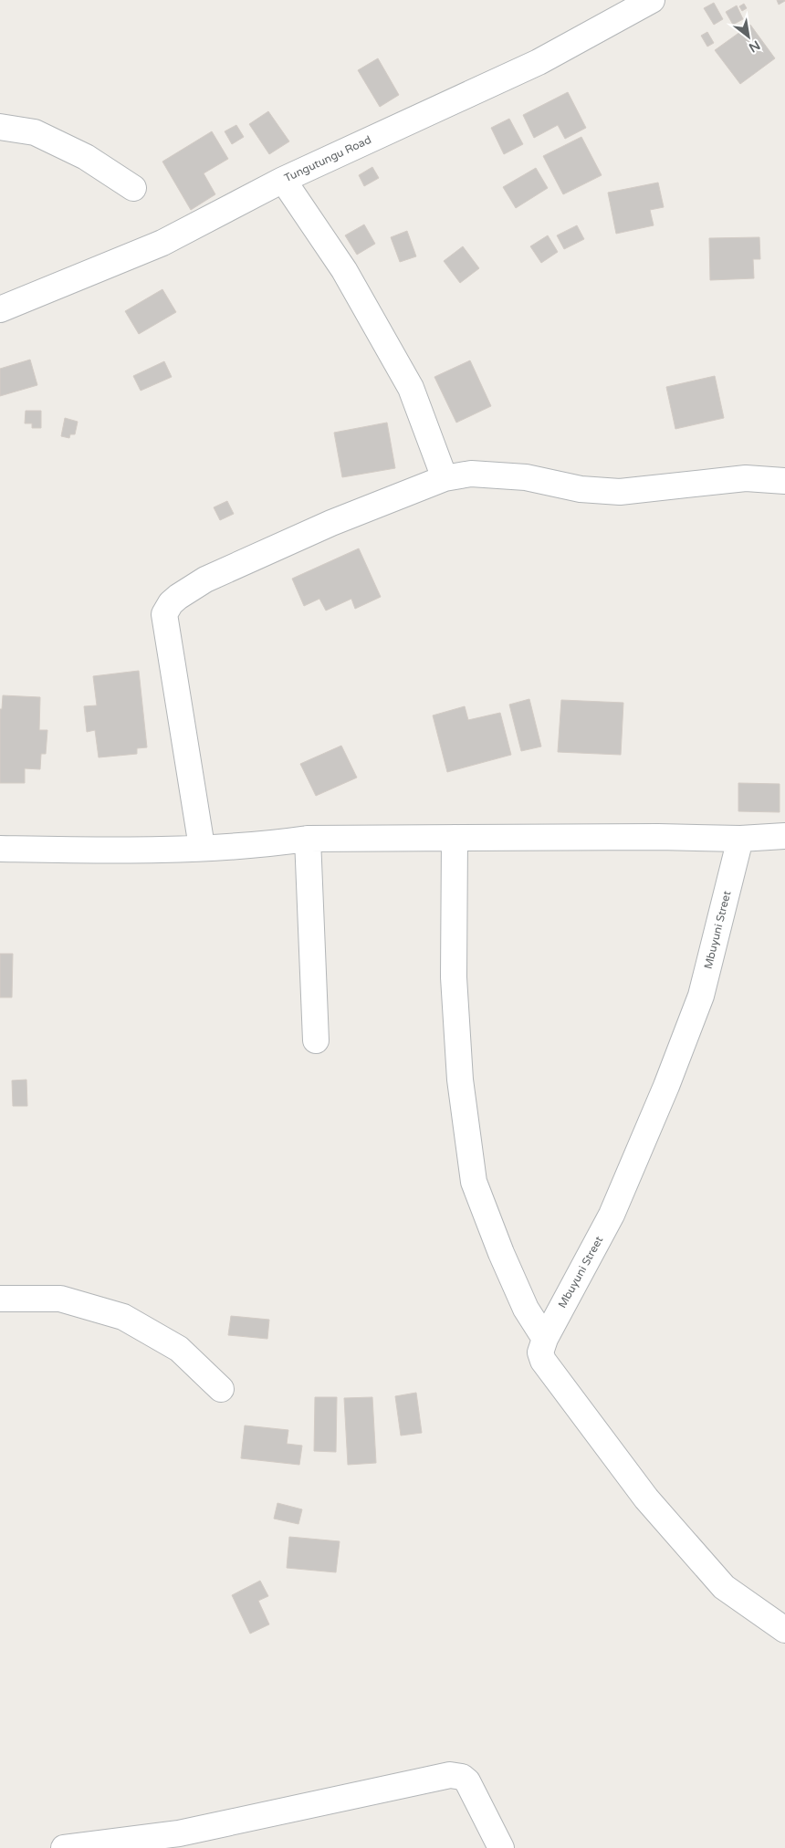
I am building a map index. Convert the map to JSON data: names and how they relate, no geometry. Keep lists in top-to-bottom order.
{
  "streets": {
    "street": ["Tungutungu Road", "Mbuyuni Street"]
  },
  "north": "bottom right"
}
